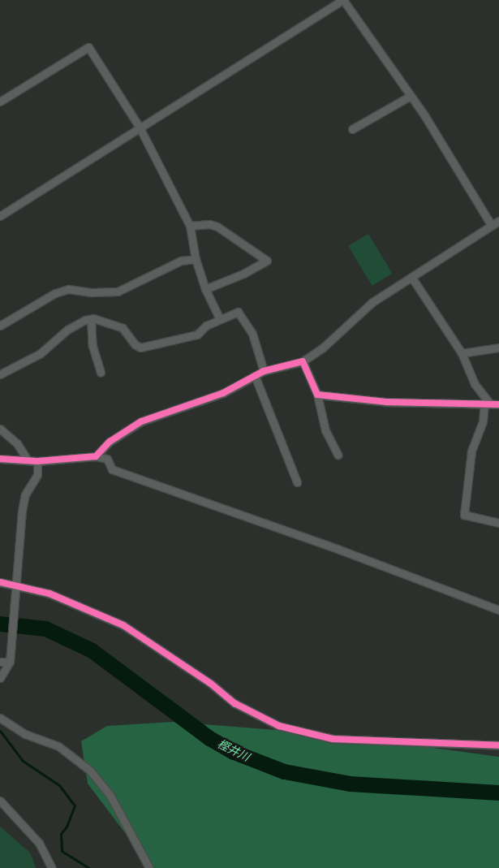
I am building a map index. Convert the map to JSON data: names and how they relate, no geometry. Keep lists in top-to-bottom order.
{
  "water": ["樫井川"]
}
